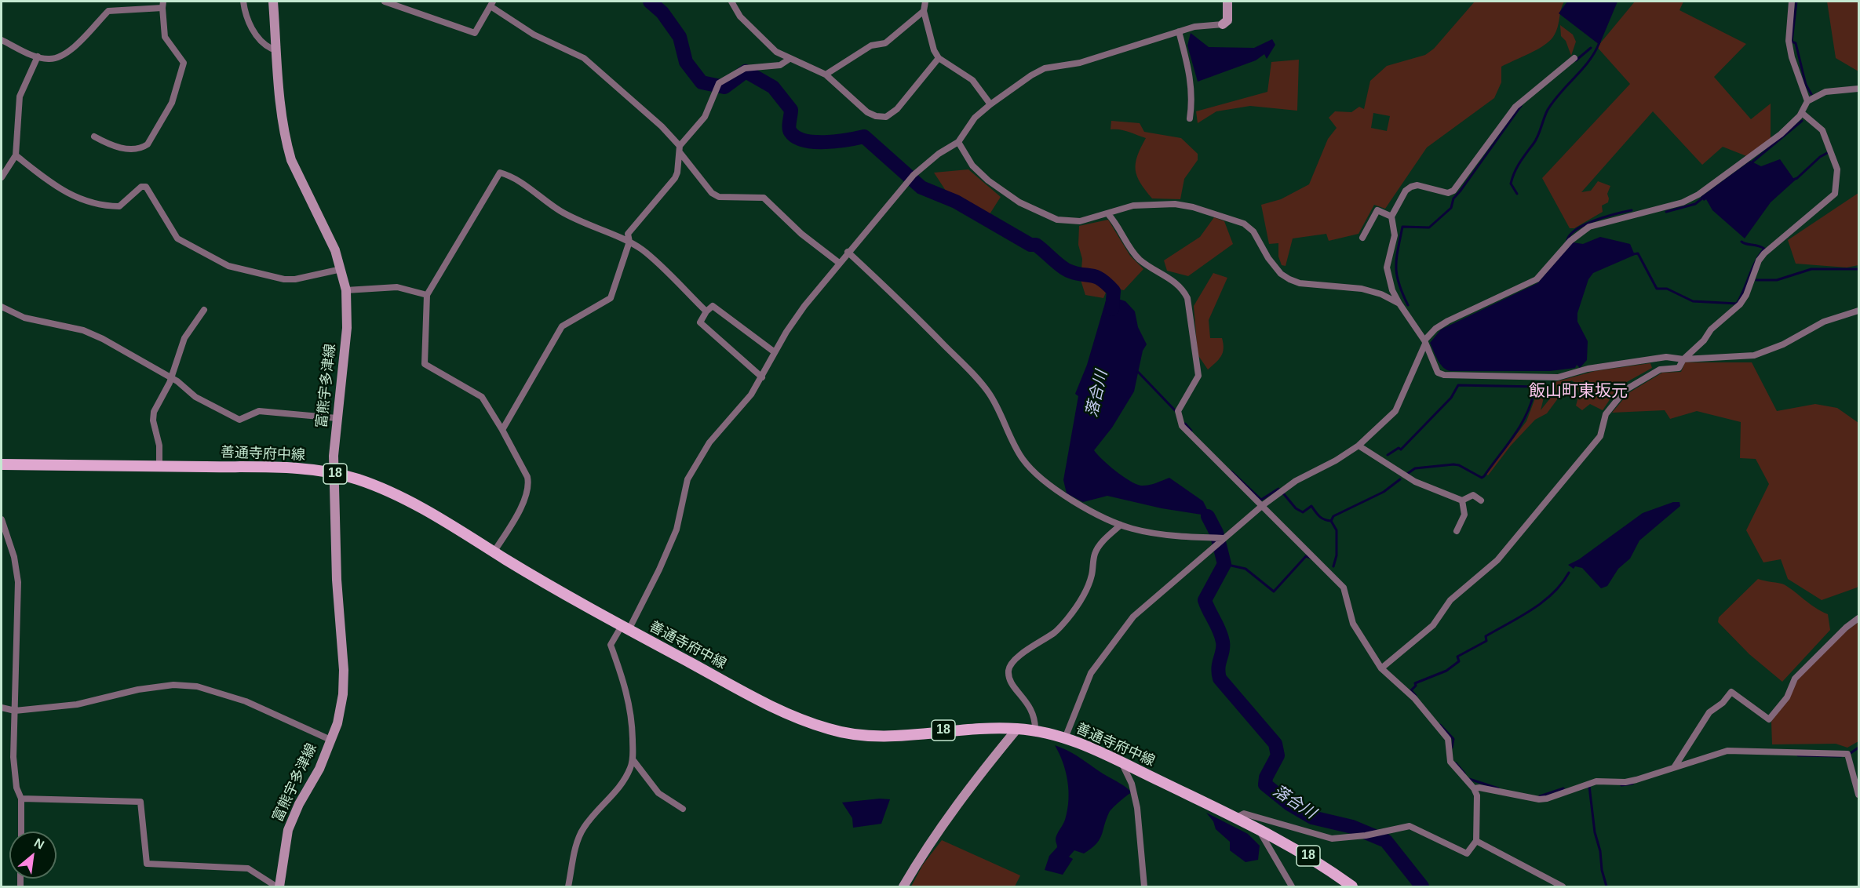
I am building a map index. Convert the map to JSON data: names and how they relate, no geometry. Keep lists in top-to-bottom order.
{
  "streets": {
    "main road": ["富熊宇多津線", "善通寺府中線", "18"]
  },
  "crossings": [
    ["富熊宇多津線", "善通寺府中線"]
  ],
  "districts": ["飯山町東坂元"],
  "water": ["落合川"],
  "north": "top right"
}
